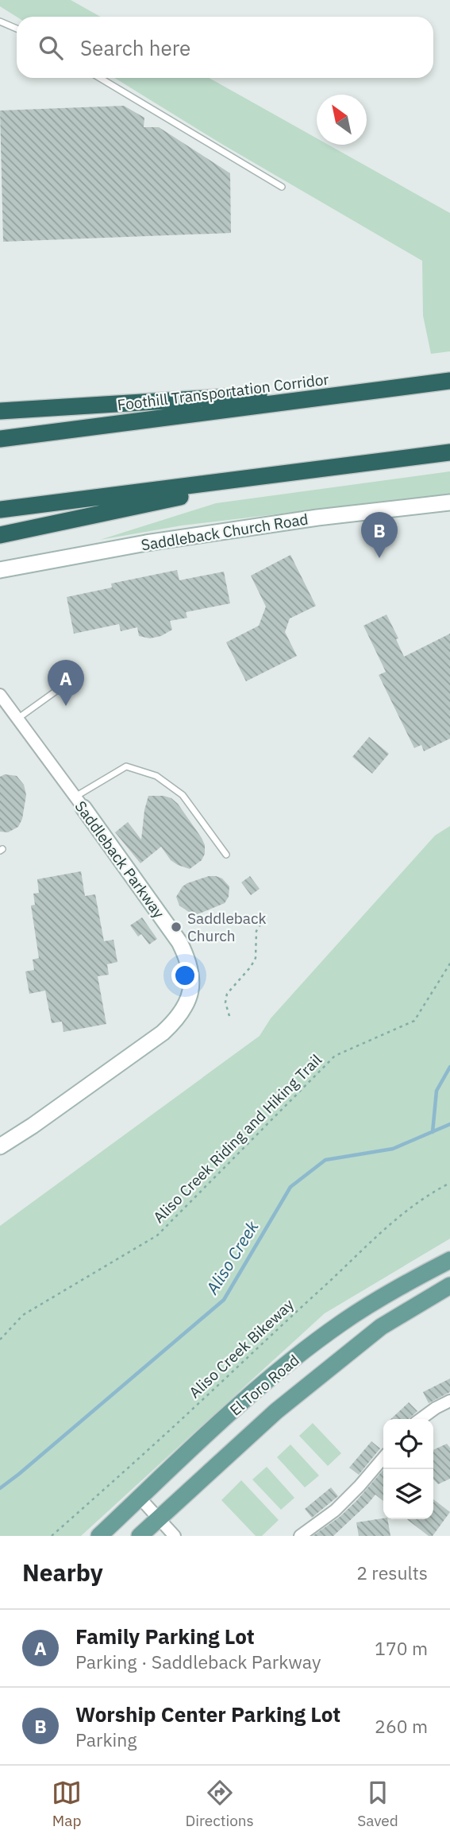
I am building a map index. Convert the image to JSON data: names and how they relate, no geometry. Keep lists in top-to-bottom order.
{
  "streets": {
    "highway": ["Foothill Transportation Corridor"],
    "main road": ["El Toro Road"],
    "street": ["Saddleback Church Road", "Saddleback Parkway"],
    "path": ["Aliso Creek Riding and Hiking Trail", "Aliso Creek Bikeway"]
  },
  "water": ["Aliso Creek"],
  "places": ["Saddleback Church"],
  "north": "top left",
  "page": {
    "search": "Search here",
    "pins": ["B", "A"],
    "heading": ["Nearby", "2 results"],
    "list": [
      {
        "mark": "A",
        "name": "Family Parking Lot",
        "note": "Parking · Saddleback Parkway",
        "value": "170 m"
      },
      {
        "mark": "B",
        "name": "Worship Center Parking Lot",
        "note": "Parking",
        "value": "260 m"
      }
    ],
    "nav": ["Map", "Directions", "Saved"]
  }
}
